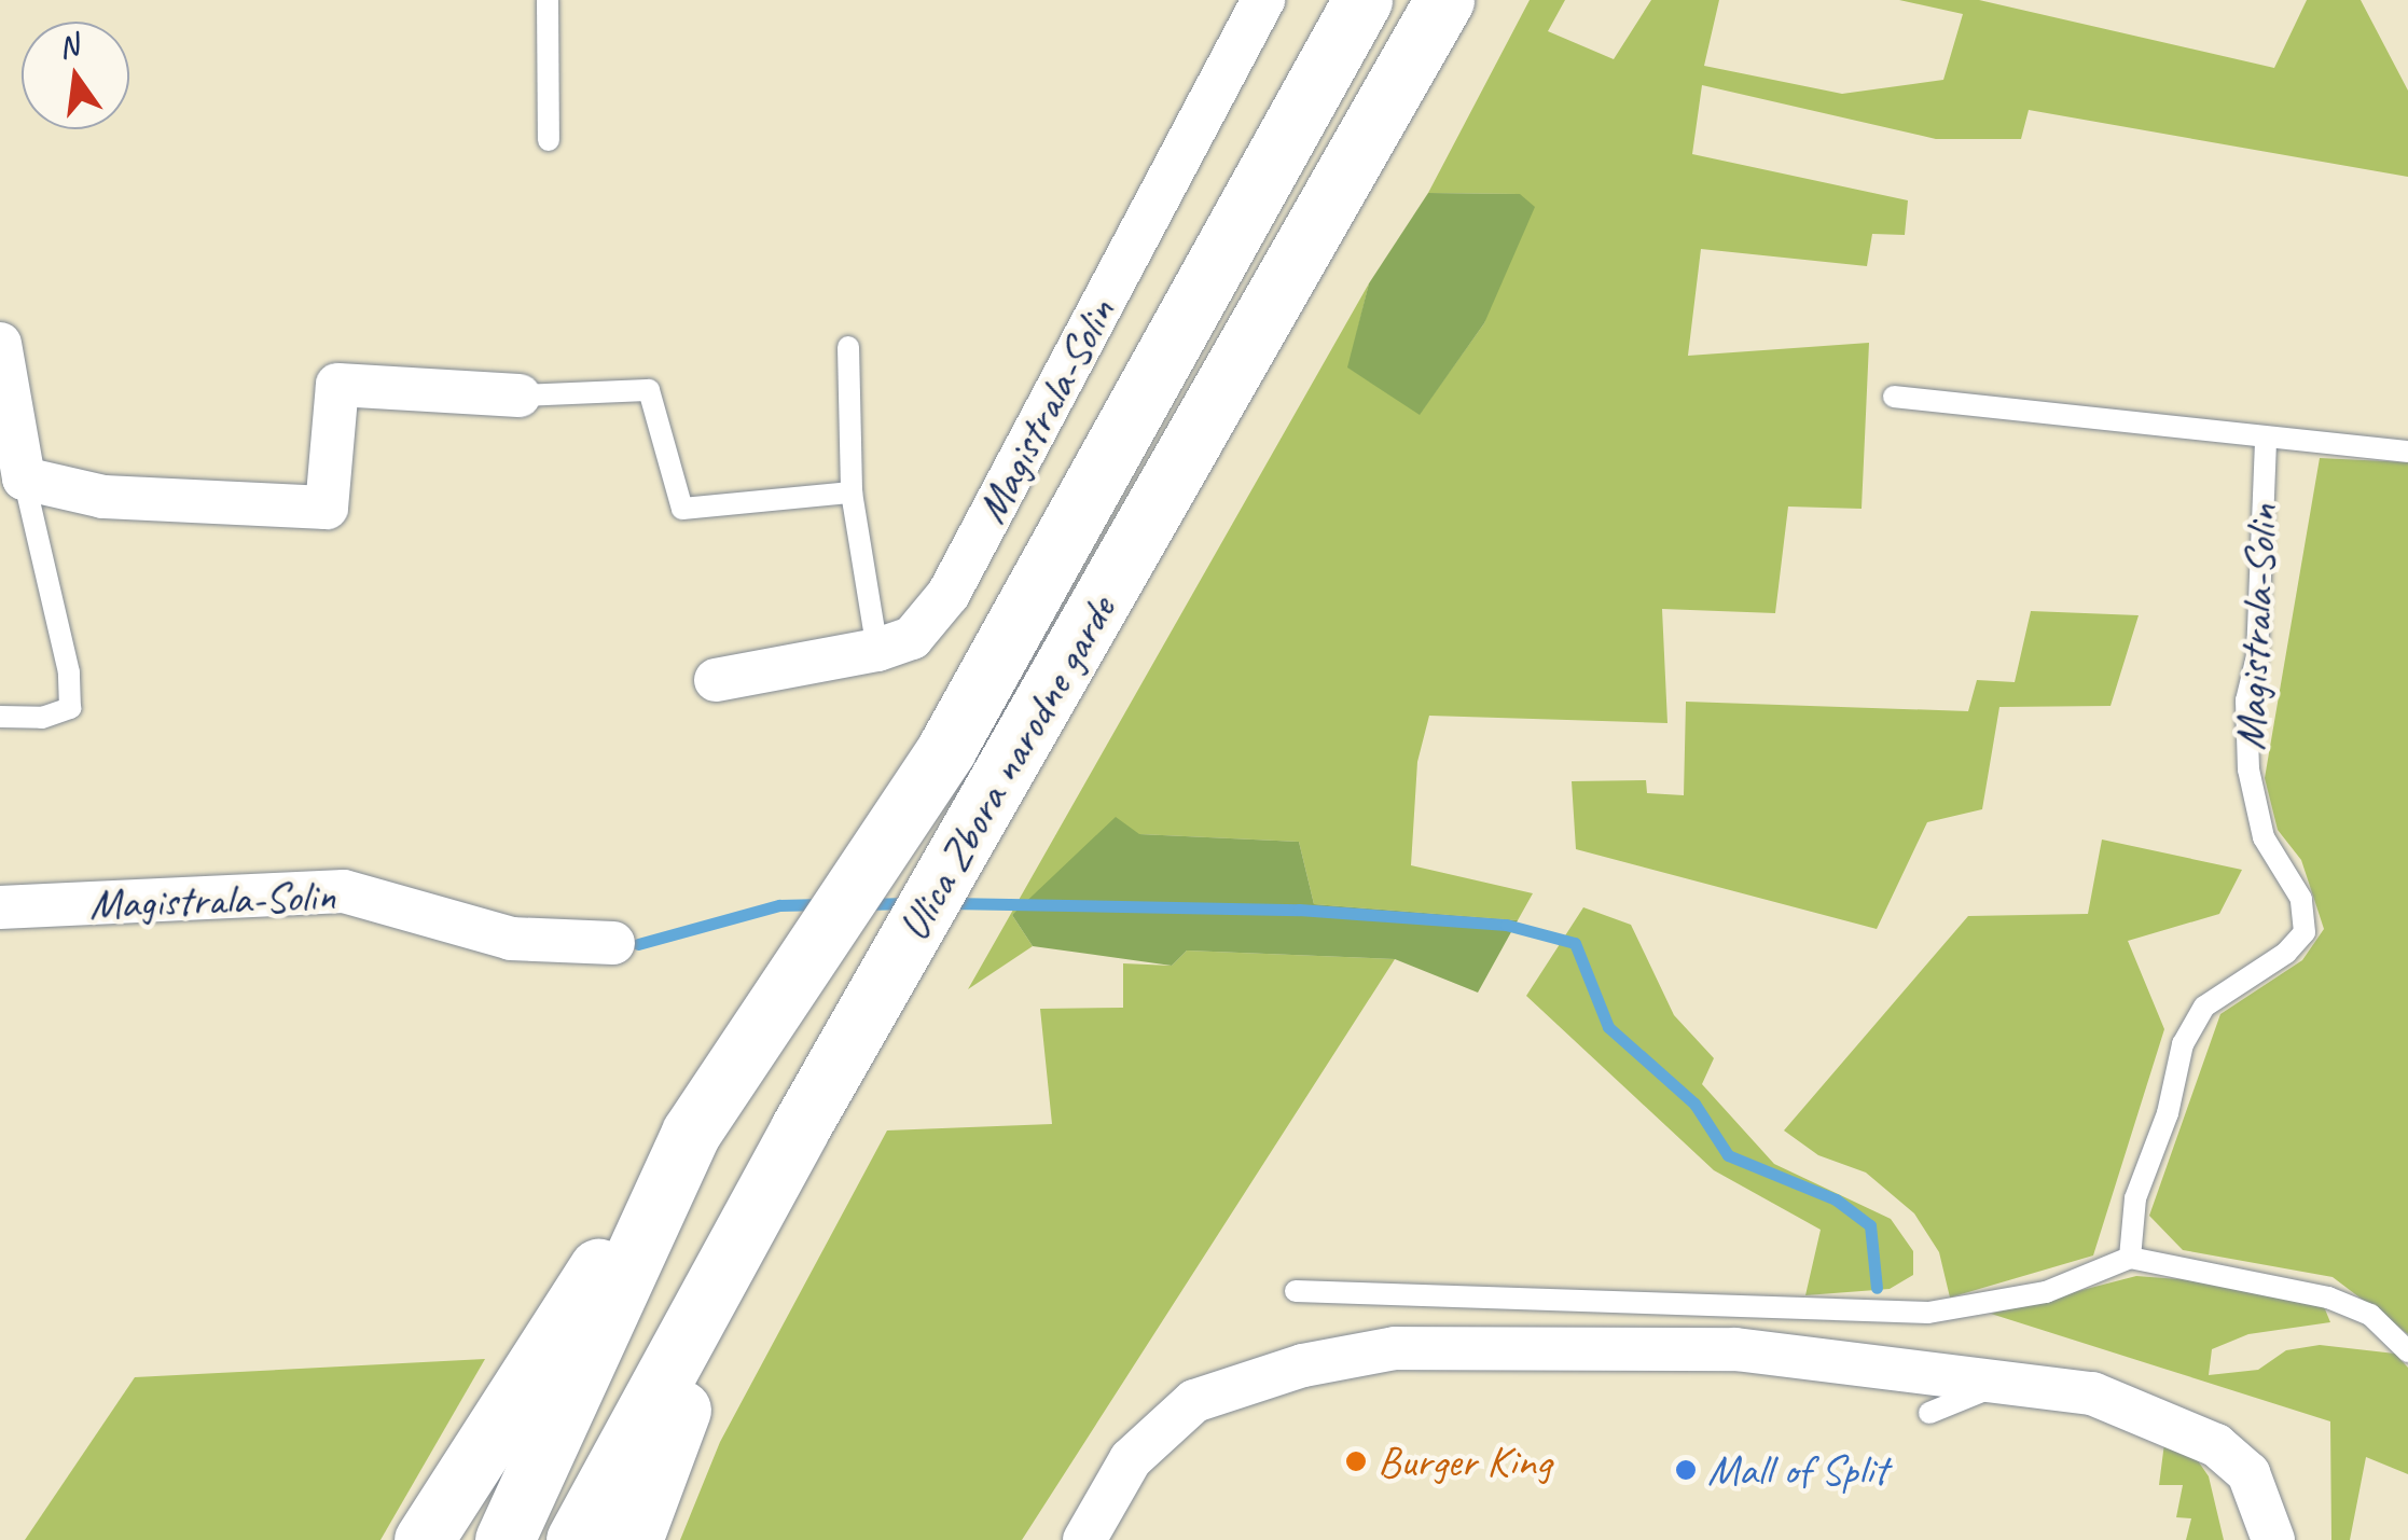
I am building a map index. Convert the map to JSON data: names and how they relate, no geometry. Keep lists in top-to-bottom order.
{
  "streets": {
    "highway": ["Ulica Zbora narodne garde"],
    "street": ["Magistrala-Solin"]
  },
  "places": ["Burger King", "Mall of Split"],
  "north": "top"
}
